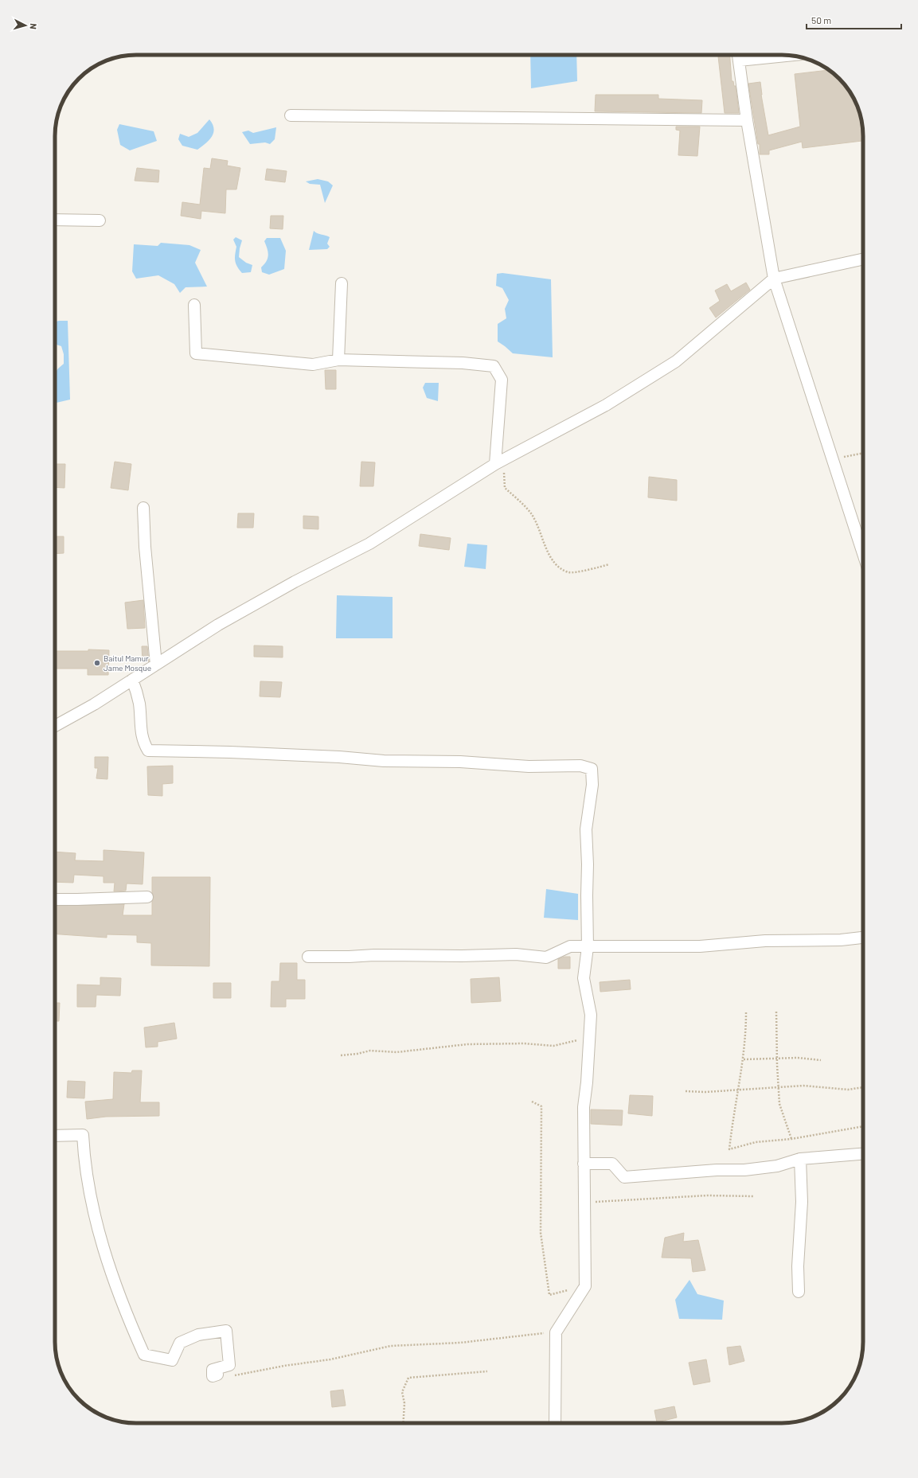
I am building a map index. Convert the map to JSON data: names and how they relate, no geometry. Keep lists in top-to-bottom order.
{
  "places": ["Baitul Mamur Jame Mosque"],
  "scale_bar": "50 m",
  "north": "right"
}
